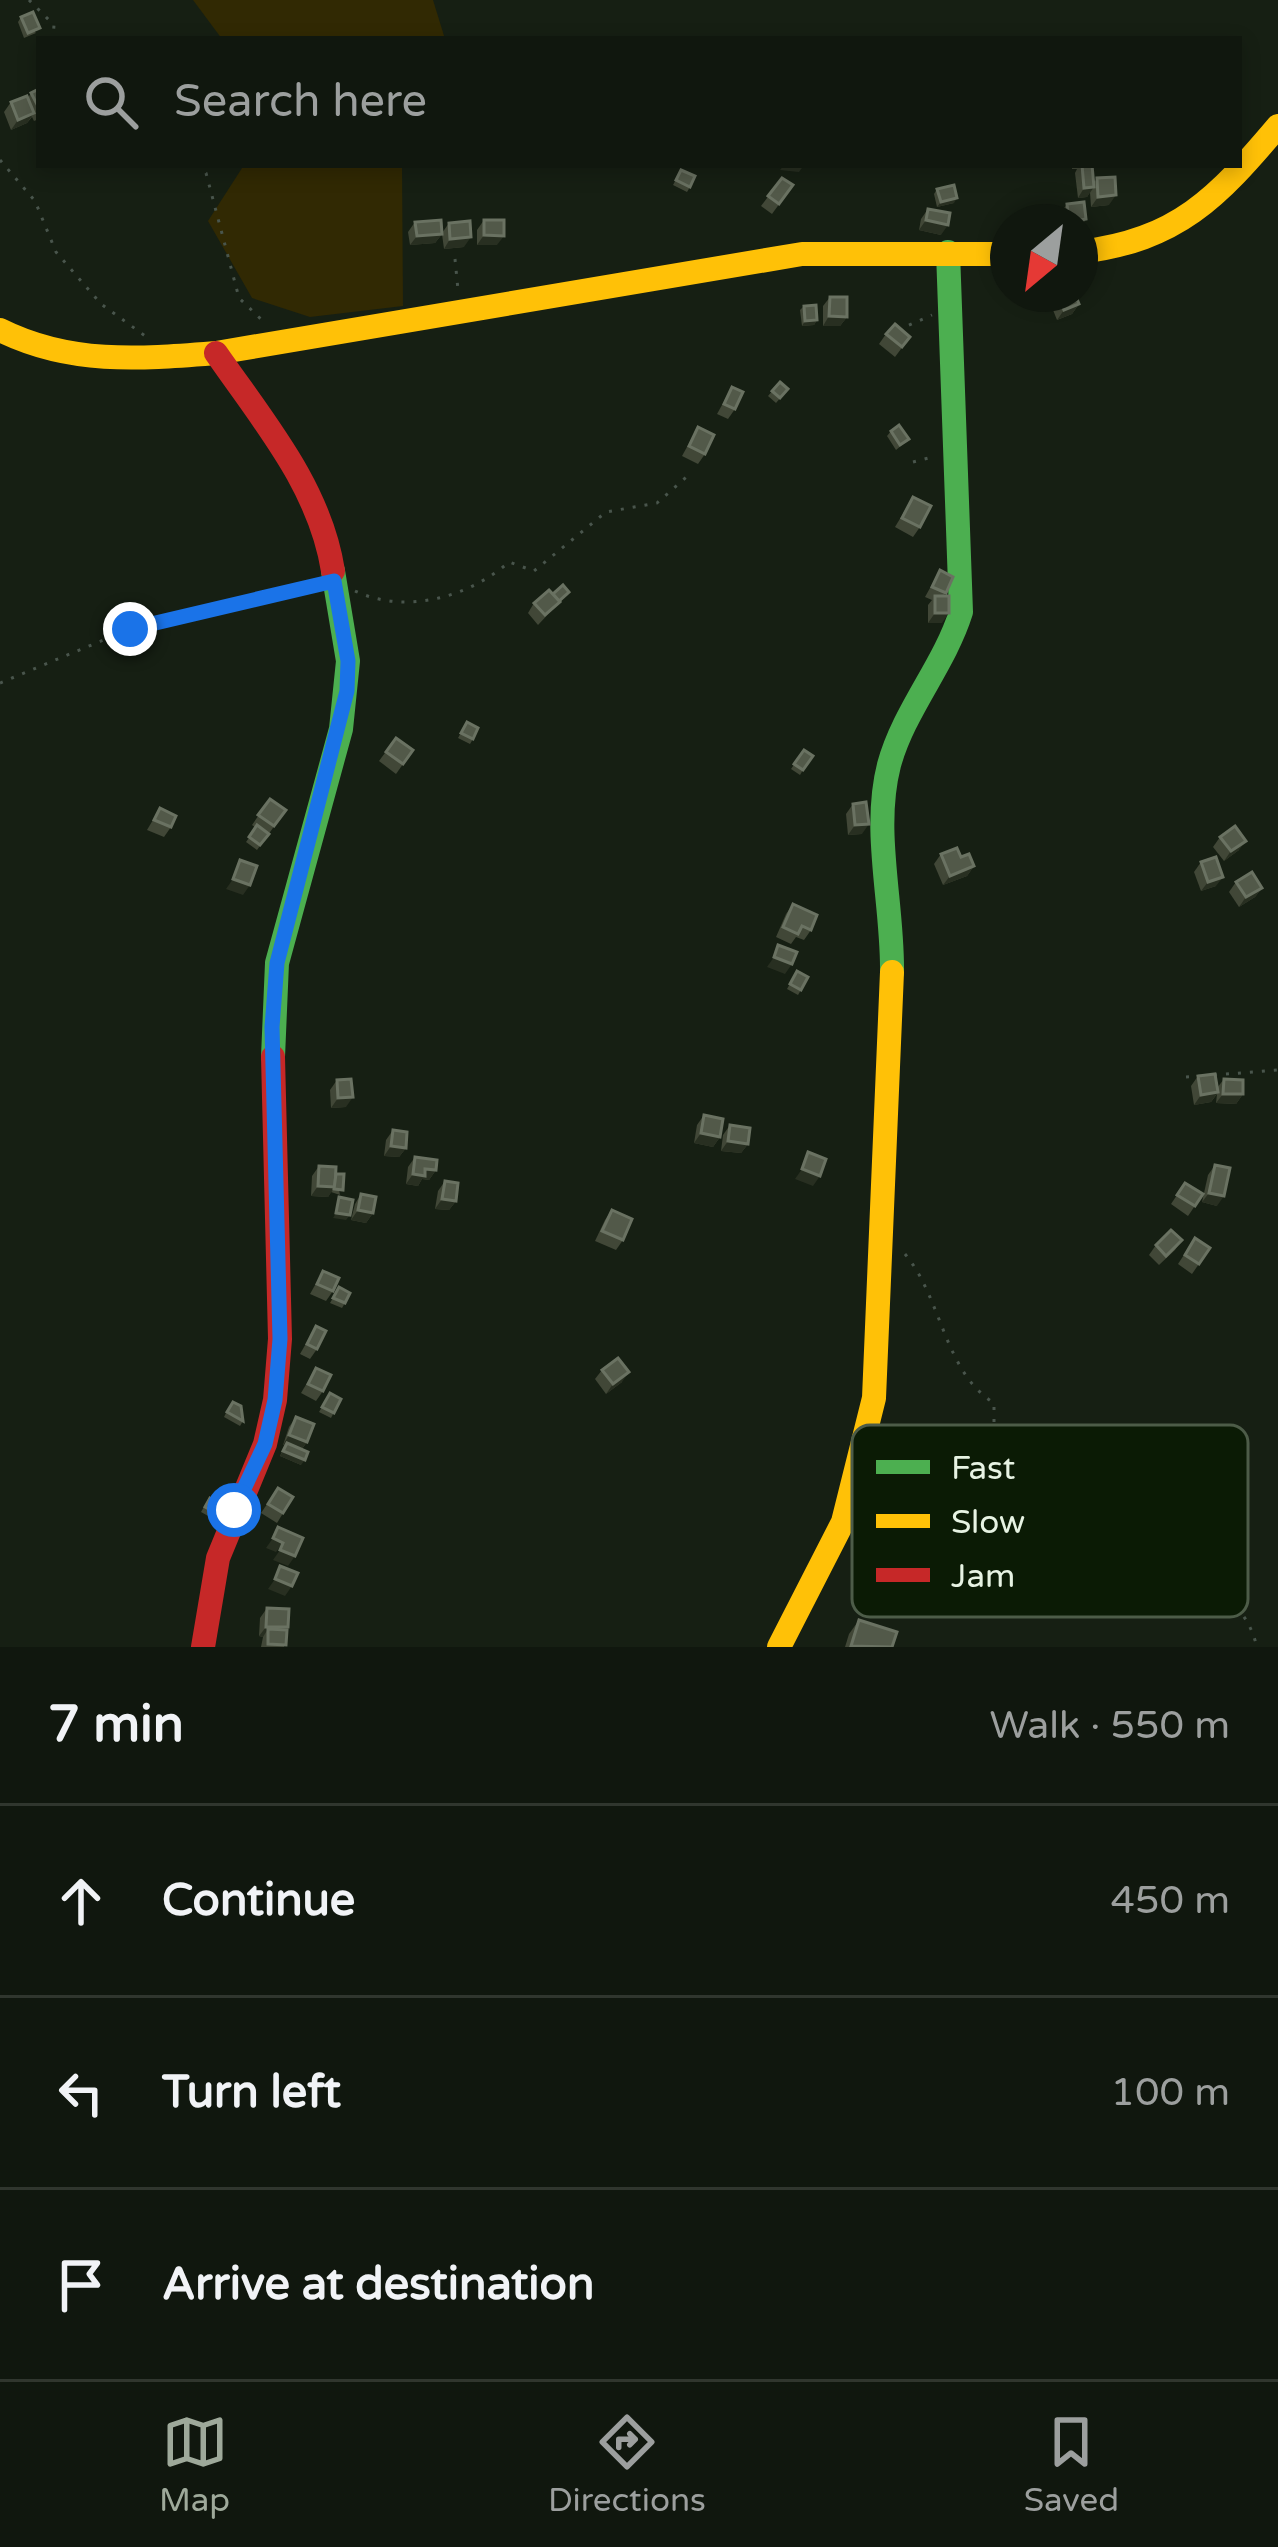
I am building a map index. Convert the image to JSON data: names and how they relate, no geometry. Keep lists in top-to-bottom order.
{
  "legend": ["Fast", "Slow", "Jam"],
  "north": "bottom left",
  "page": {
    "search": "Search here",
    "heading": ["7 min", "Walk · 550 m"],
    "list": [
      ["Continue", "450 m"],
      ["Turn left", "100 m"],
      "Arrive at destination"
    ],
    "nav": ["Map", "Directions", "Saved"]
  }
}
